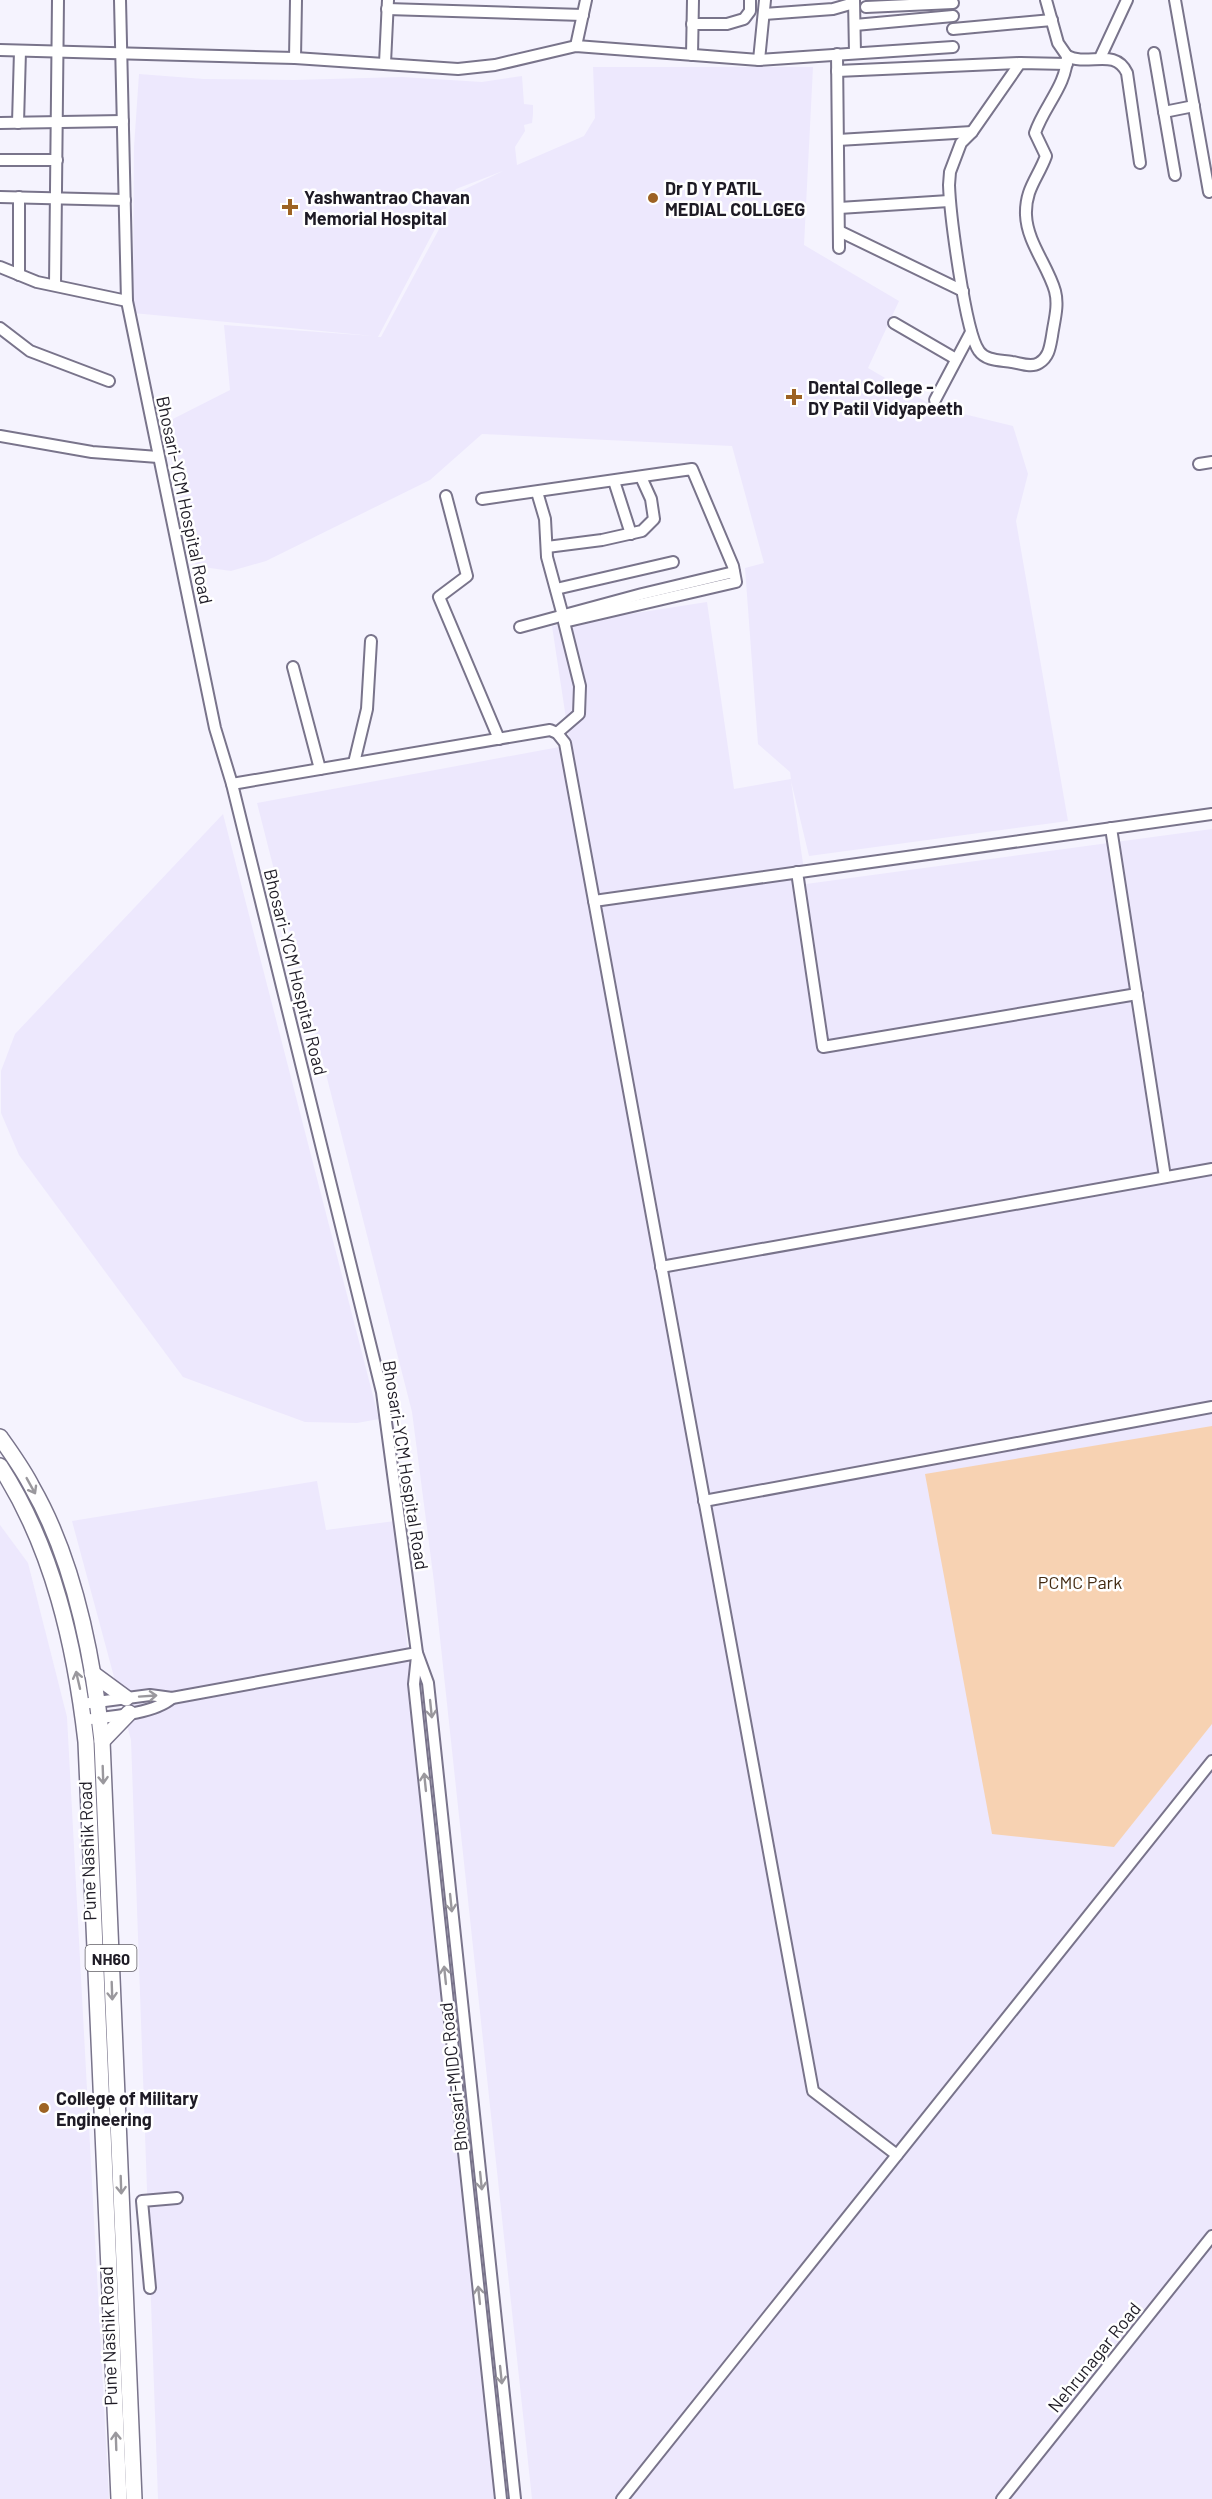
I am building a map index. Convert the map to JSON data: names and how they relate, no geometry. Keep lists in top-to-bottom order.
{
  "streets": {
    "highway": ["Pune Nashik Road", "NH60"],
    "street": ["Bhosari-YCM Hospital Road", "Bhosari-MIDC Road", "Nehrunagar Road"]
  },
  "crossings": [
    ["Bhosari-YCM Hospital Road", "Bhosari-MIDC Road"]
  ],
  "parks": ["PCMC Park"],
  "places": {
    "other": ["Dr D Y PATIL MEDIAL COLLGEG", "College of Military Engineering"],
    "health": ["Yashwantrao Chavan Memorial Hospital", "Dental College - DY Patil Vidyapeeth"]
  }
}
